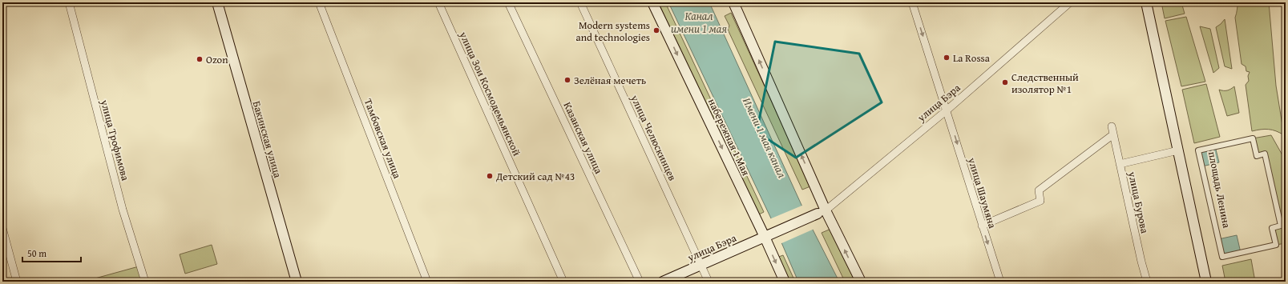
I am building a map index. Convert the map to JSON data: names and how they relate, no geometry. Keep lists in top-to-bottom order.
{
  "streets": {
    "main road": ["улица Бэра", "набережная 1 Мая", "Бакинская улица"],
    "street": [
      "улица Зои Космодемьянской",
      "Казанская улица",
      "улица Челюскинцев",
      "Тамбовская улица",
      "улица Трофимова",
      "площадь Ленина",
      "улица Шаумяна",
      "улица Бурова"
    ]
  },
  "crossings": [
    ["улица Бэра", "набережная 1 Мая"],
    ["улица Бэра", "улица Челюскинцев"],
    ["улица Бэра", "улица Шаумяна"],
    ["улица Шаумяна", "улица Бурова"]
  ],
  "one_way": ["улица Шаумяна"],
  "water": ["Канал имени 1 мая", "Имени 1 мая канал"],
  "places": [
    "Modern systems and technologies",
    "La Rossa",
    "Ozon",
    "Зелёная мечеть",
    "Следственный изолятор №1",
    "Детский сад №43"
  ],
  "scale_bar": "50 m"
}
